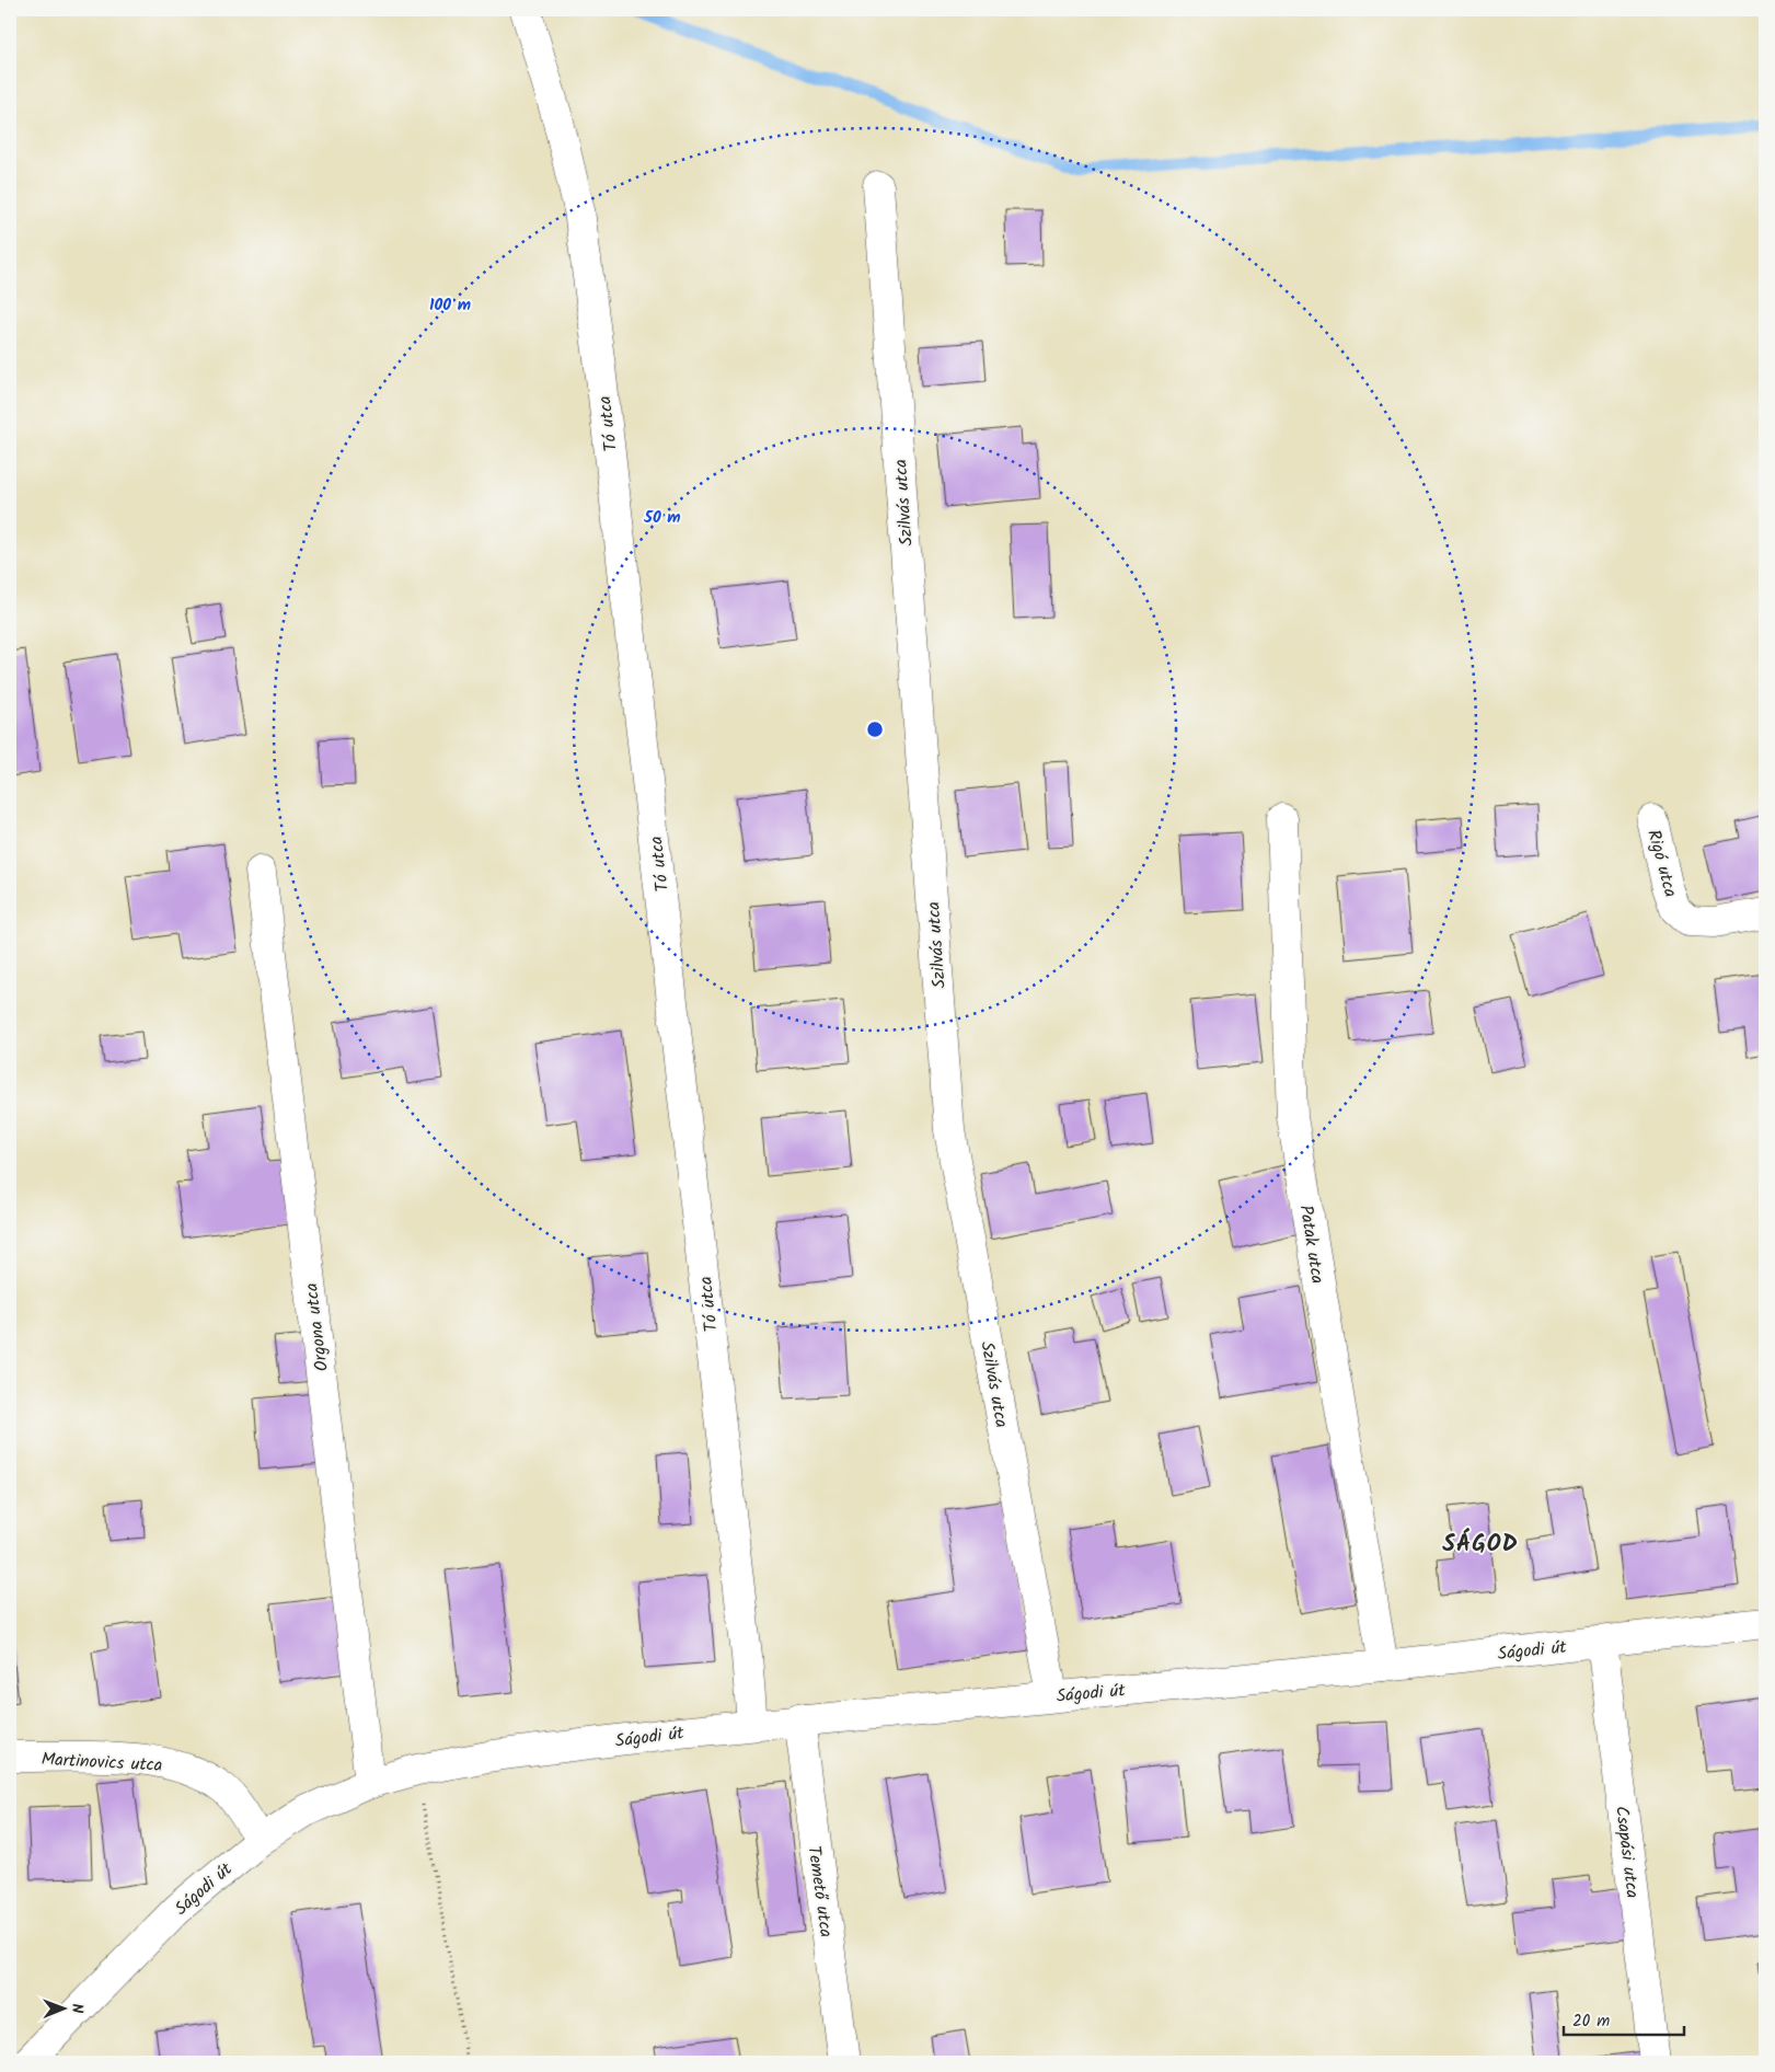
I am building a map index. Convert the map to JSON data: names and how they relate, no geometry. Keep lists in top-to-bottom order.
{
  "streets": {
    "street": [
      "Tó utca",
      "Szilvás utca",
      "Rigó utca",
      "Patak utca",
      "Orgona utca",
      "Ságodi út",
      "Martinovics utca",
      "Csapási utca",
      "Temető utca"
    ]
  },
  "crossings": [
    ["Tó utca", "Ságodi út"],
    ["Szilvás utca", "Ságodi út"],
    ["Patak utca", "Ságodi út"],
    ["Orgona utca", "Ságodi út"],
    ["Ságodi út", "Martinovics utca"],
    ["Ságodi út", "Csapási utca"],
    ["Ságodi út", "Temető utca"]
  ],
  "districts": ["SÁGOD"],
  "scale_bar": "20 m",
  "north": "right",
  "rings": ["100 m", "50 m"]
}
